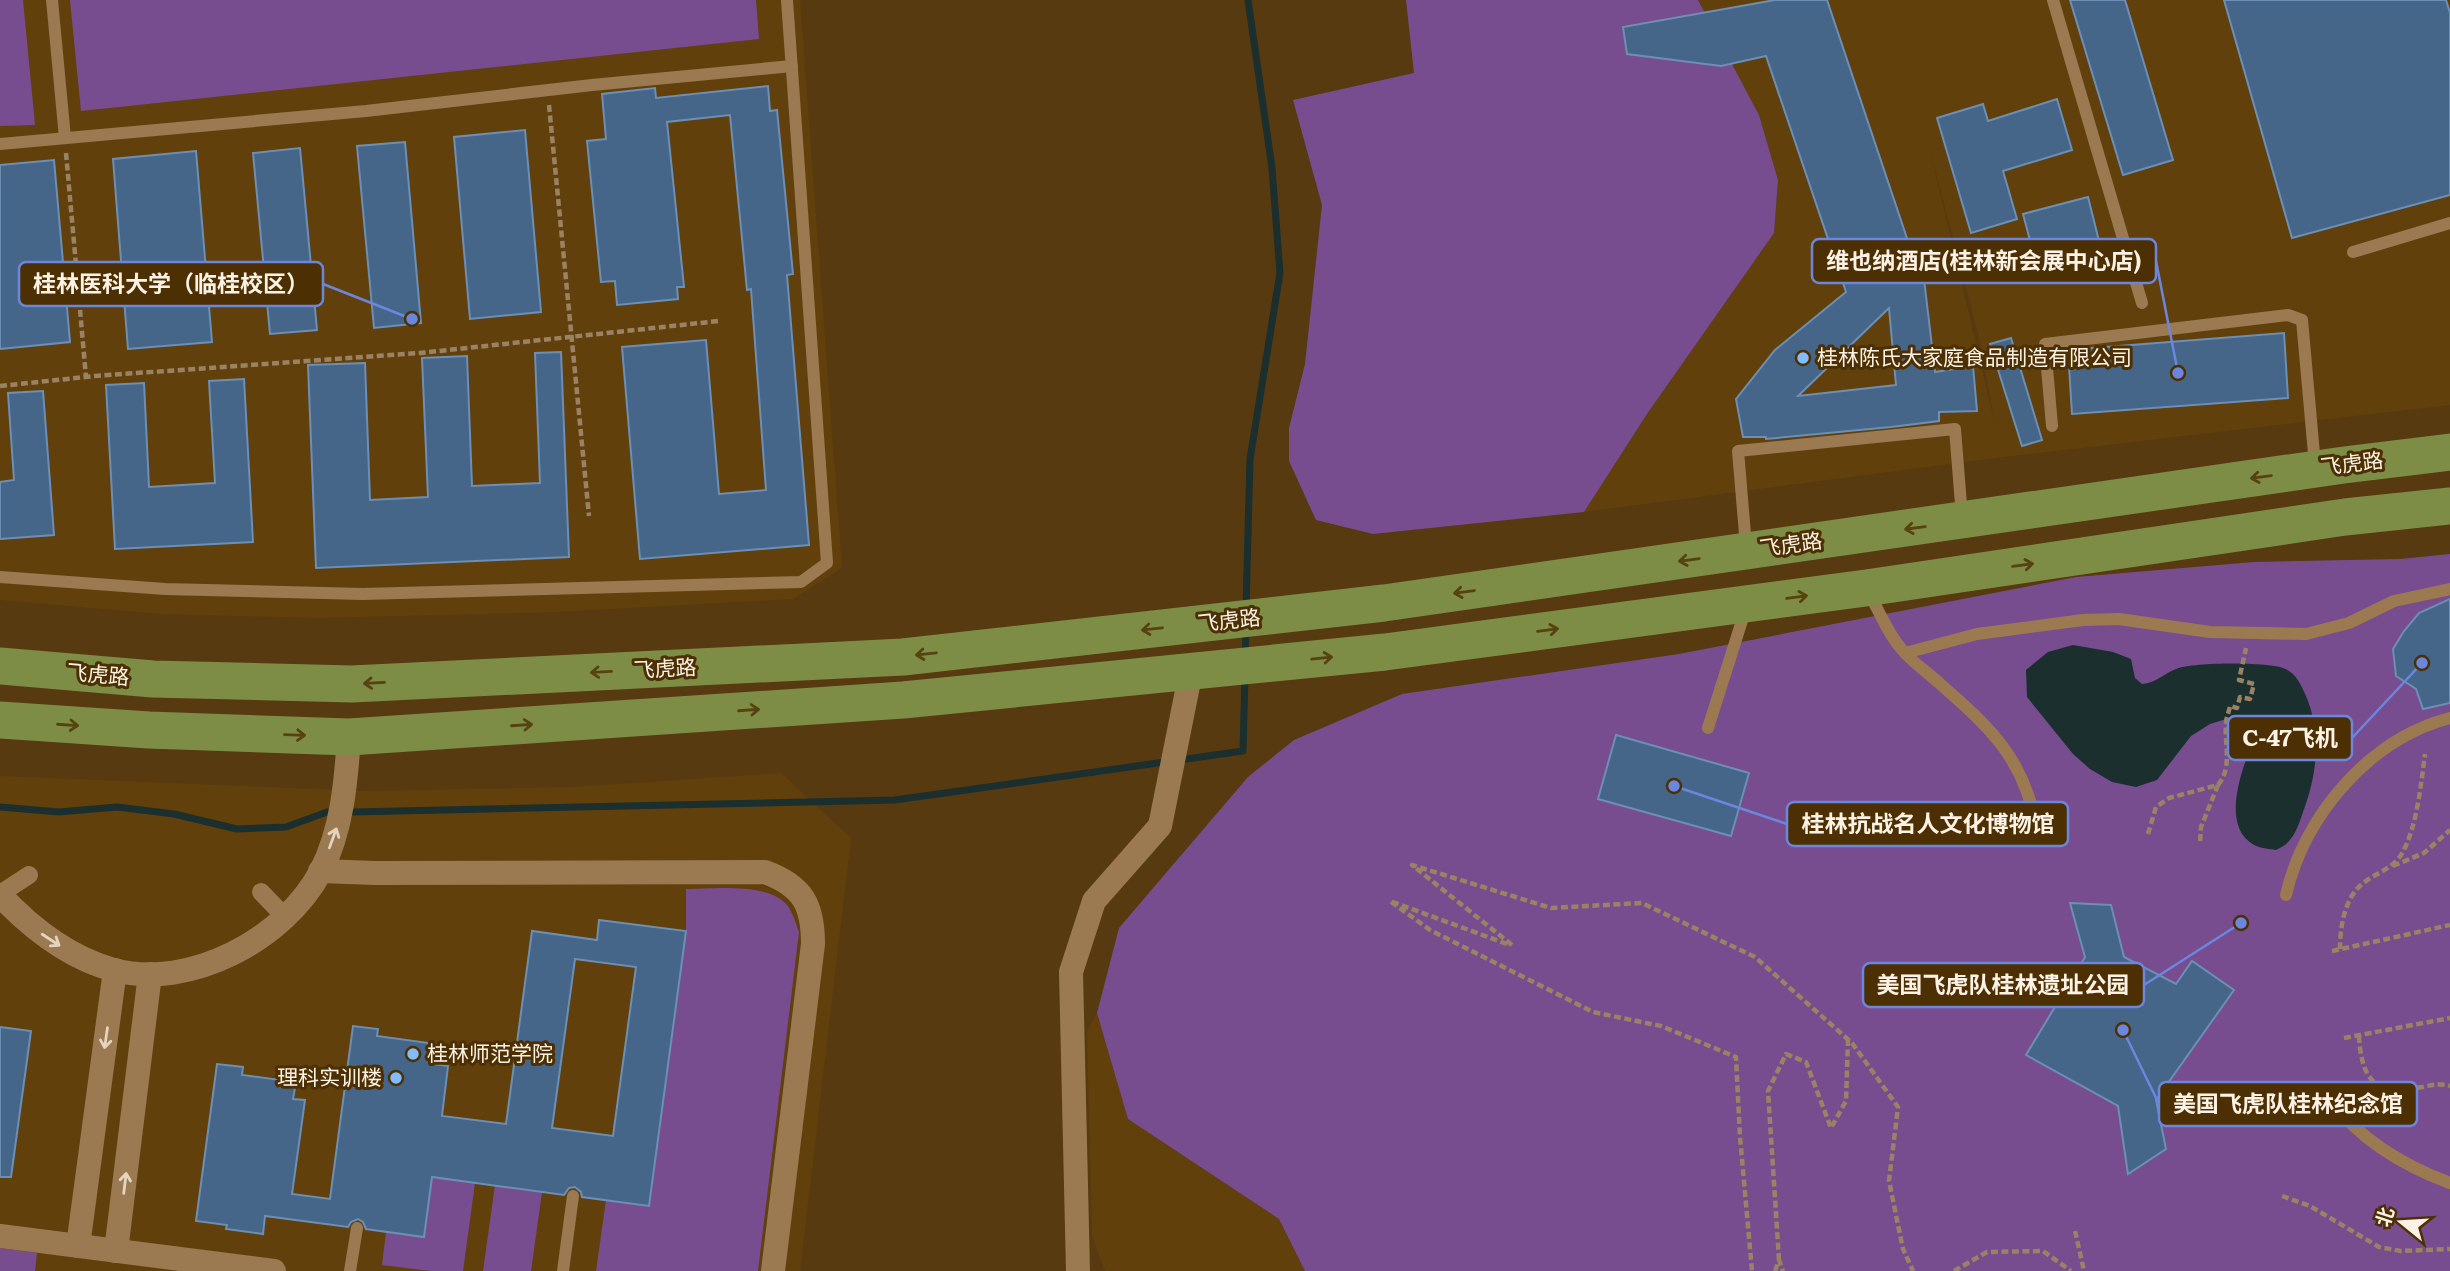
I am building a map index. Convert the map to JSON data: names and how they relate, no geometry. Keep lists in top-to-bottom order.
{
  "streets": {
    "main road": ["飞虎路"]
  },
  "places": [
    "桂林医科大学（临桂校区）",
    "桂林陈氏大家庭食品制造有限公司",
    "维也纳酒店(桂林新会展中心店)",
    "C-47飞机",
    "桂林抗战名人文化博物馆",
    "美国飞虎队桂林遗址公园",
    "美国飞虎队桂林纪念馆",
    "桂林师范学院",
    "理科实训楼"
  ],
  "north": "left"
}
